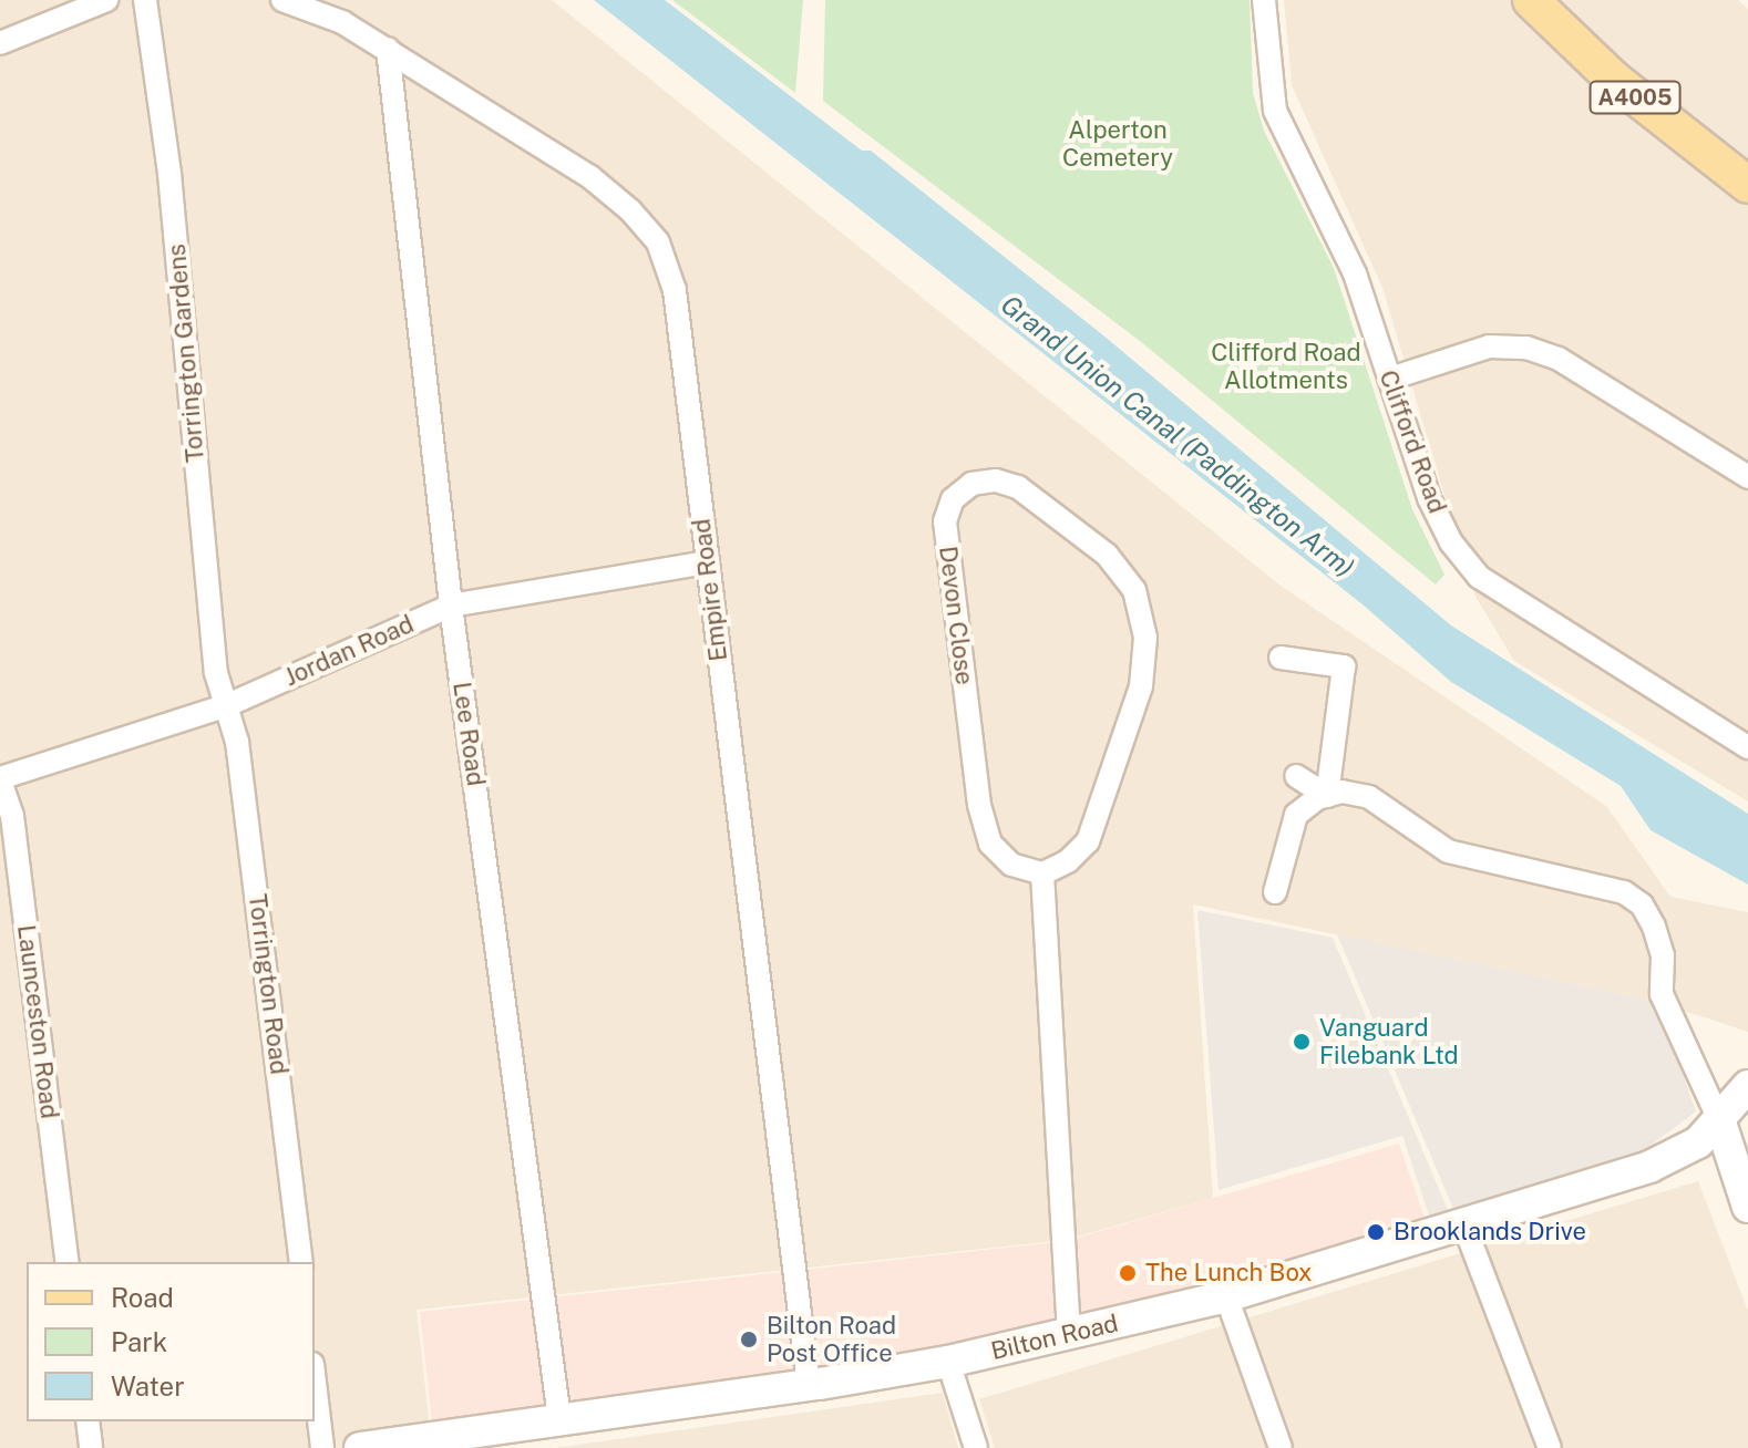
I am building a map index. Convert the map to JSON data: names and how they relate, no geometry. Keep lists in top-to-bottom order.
{
  "streets": {
    "main road": ["A4005"],
    "street": [
      "Torrington Gardens",
      "Clifford Road",
      "Empire Road",
      "Devon Close",
      "Jordan Road",
      "Lee Road",
      "Torrington Road",
      "Launceston Road",
      "Bilton Road"
    ]
  },
  "crossings": [
    ["Torrington Gardens", "Jordan Road"],
    ["Torrington Gardens", "Torrington Road"],
    ["Empire Road", "Jordan Road"],
    ["Empire Road", "Lee Road"],
    ["Empire Road", "Bilton Road"],
    ["Jordan Road", "Lee Road"],
    ["Jordan Road", "Torrington Road"],
    ["Jordan Road", "Launceston Road"],
    ["Lee Road", "Bilton Road"]
  ],
  "water": ["Grand Union Canal (Paddington Arm)"],
  "parks": ["Alperton Cemetery", "Clifford Road Allotments"],
  "places": [
    "Vanguard Filebank Ltd",
    "Brooklands Drive",
    "The Lunch Box",
    "Bilton Road Post Office"
  ],
  "legend": ["Road", "Park", "Water"]
}
